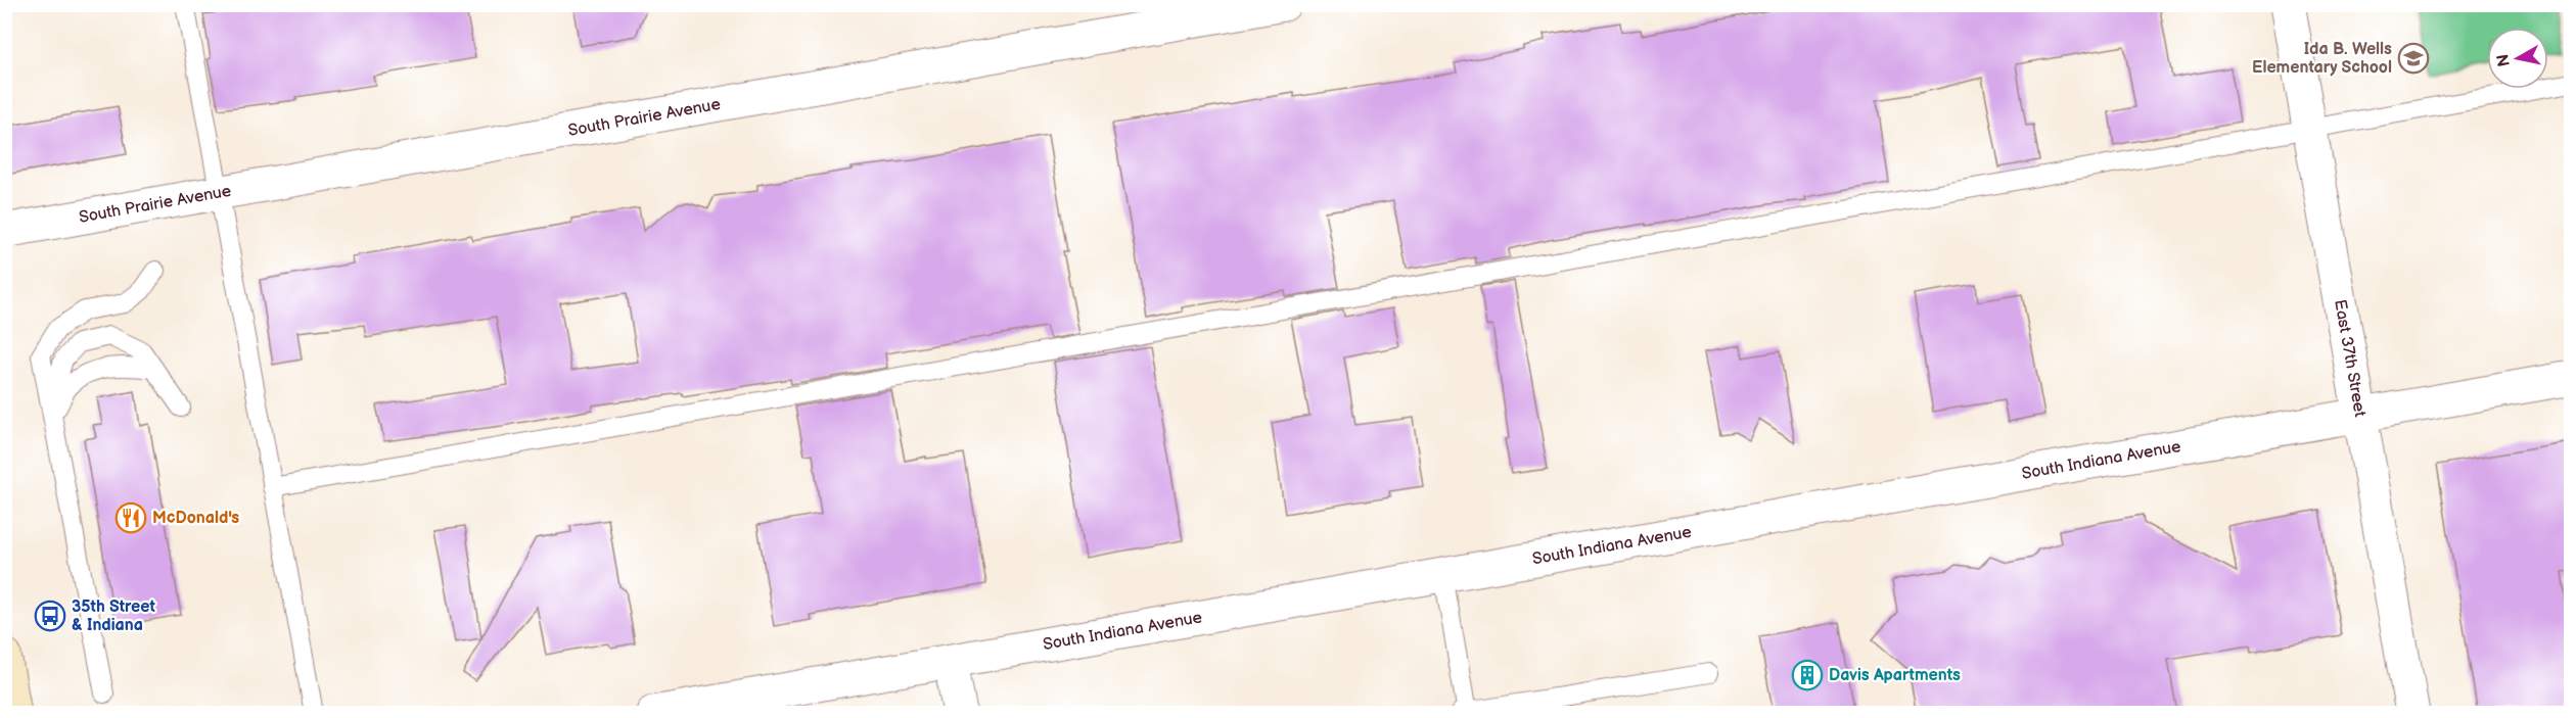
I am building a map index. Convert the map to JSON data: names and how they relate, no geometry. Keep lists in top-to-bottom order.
{
  "streets": {
    "street": ["South Prairie Avenue", "East 37th Street", "South Indiana Avenue"]
  },
  "crossings": [
    ["East 37th Street", "South Indiana Avenue"]
  ],
  "places": {
    "school or university": ["Ida B. Wells Elementary School"],
    "restaurant": ["McDonald's"],
    "bus stop": ["35th Street & Indiana"],
    "building": ["Davis Apartments"]
  },
  "north": "left"
}
